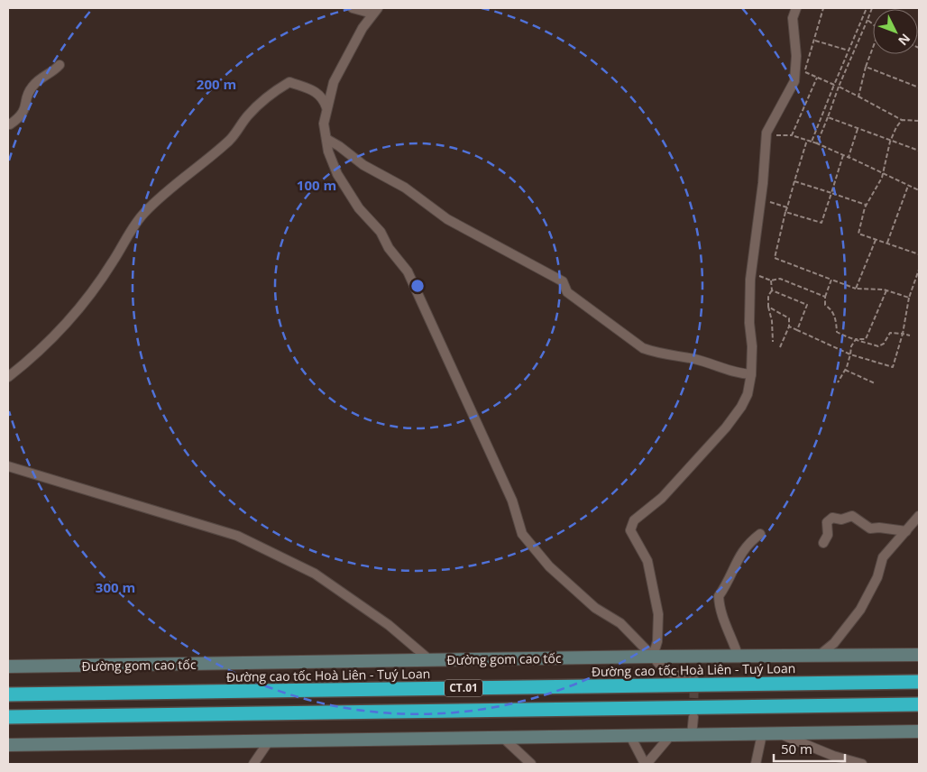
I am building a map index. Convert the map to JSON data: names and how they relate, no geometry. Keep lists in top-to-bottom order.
{
  "streets": {
    "highway": ["Đường cao tốc Hoà Liên - Tuý Loan", "CT.01"],
    "main road": ["Đường gom cao tốc"]
  },
  "scale_bar": "50 m",
  "north": "bottom right",
  "rings": ["200 m", "100 m", "300 m"]
}
